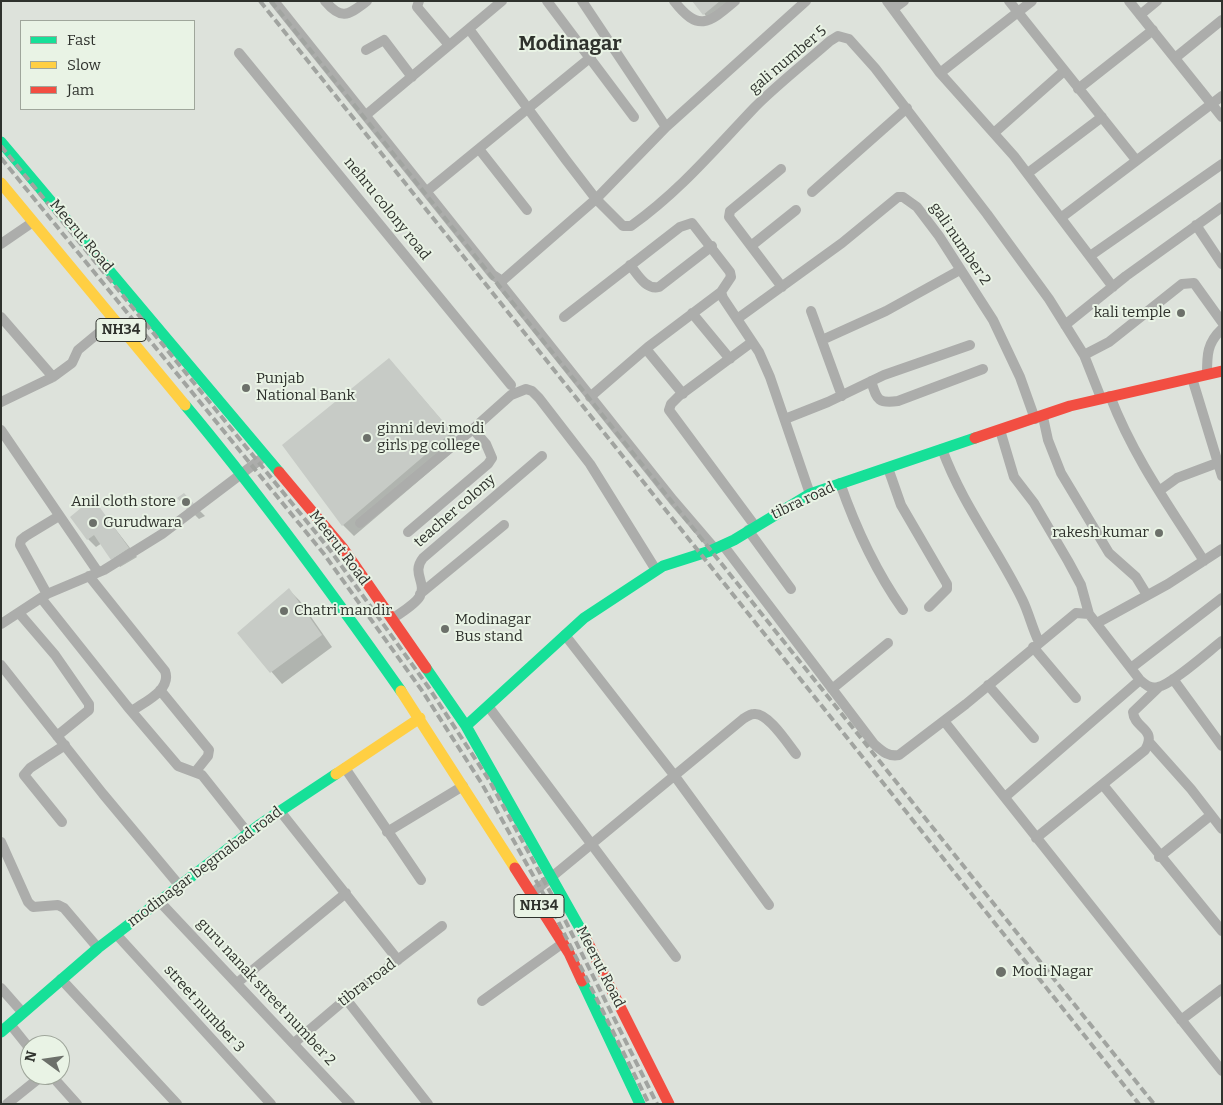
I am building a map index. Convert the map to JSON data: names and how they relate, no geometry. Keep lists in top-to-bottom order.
{
  "streets": {
    "main road": [
      "Meerut Road",
      "NH34",
      "tibra road",
      "modinagar begmabad road"
    ],
    "street": [
      "gali number 5",
      "nehru colony road",
      "gali number 2",
      "teacher colony",
      "guru nanak street number 2",
      "street number 3"
    ]
  },
  "crossings": [
    ["gali number 5", "tibra road"],
    ["Meerut Road", "tibra road"],
    ["Meerut Road", "modinagar begmabad road"],
    ["gali number 2", "tibra road"],
    ["tibra road", "guru nanak street number 2"],
    ["modinagar begmabad road", "guru nanak street number 2"],
    ["modinagar begmabad road", "street number 3"]
  ],
  "districts": ["Modinagar"],
  "places": [
    "kali temple",
    "Punjab National Bank",
    "ginni devi modi girls pg college",
    "Anil cloth store",
    "Gurudwara",
    "rakesh kumar",
    "Chatri mandir",
    "Modinagar Bus stand",
    "Modi Nagar"
  ],
  "legend": ["Fast", "Slow", "Jam"],
  "north": "left"
}
